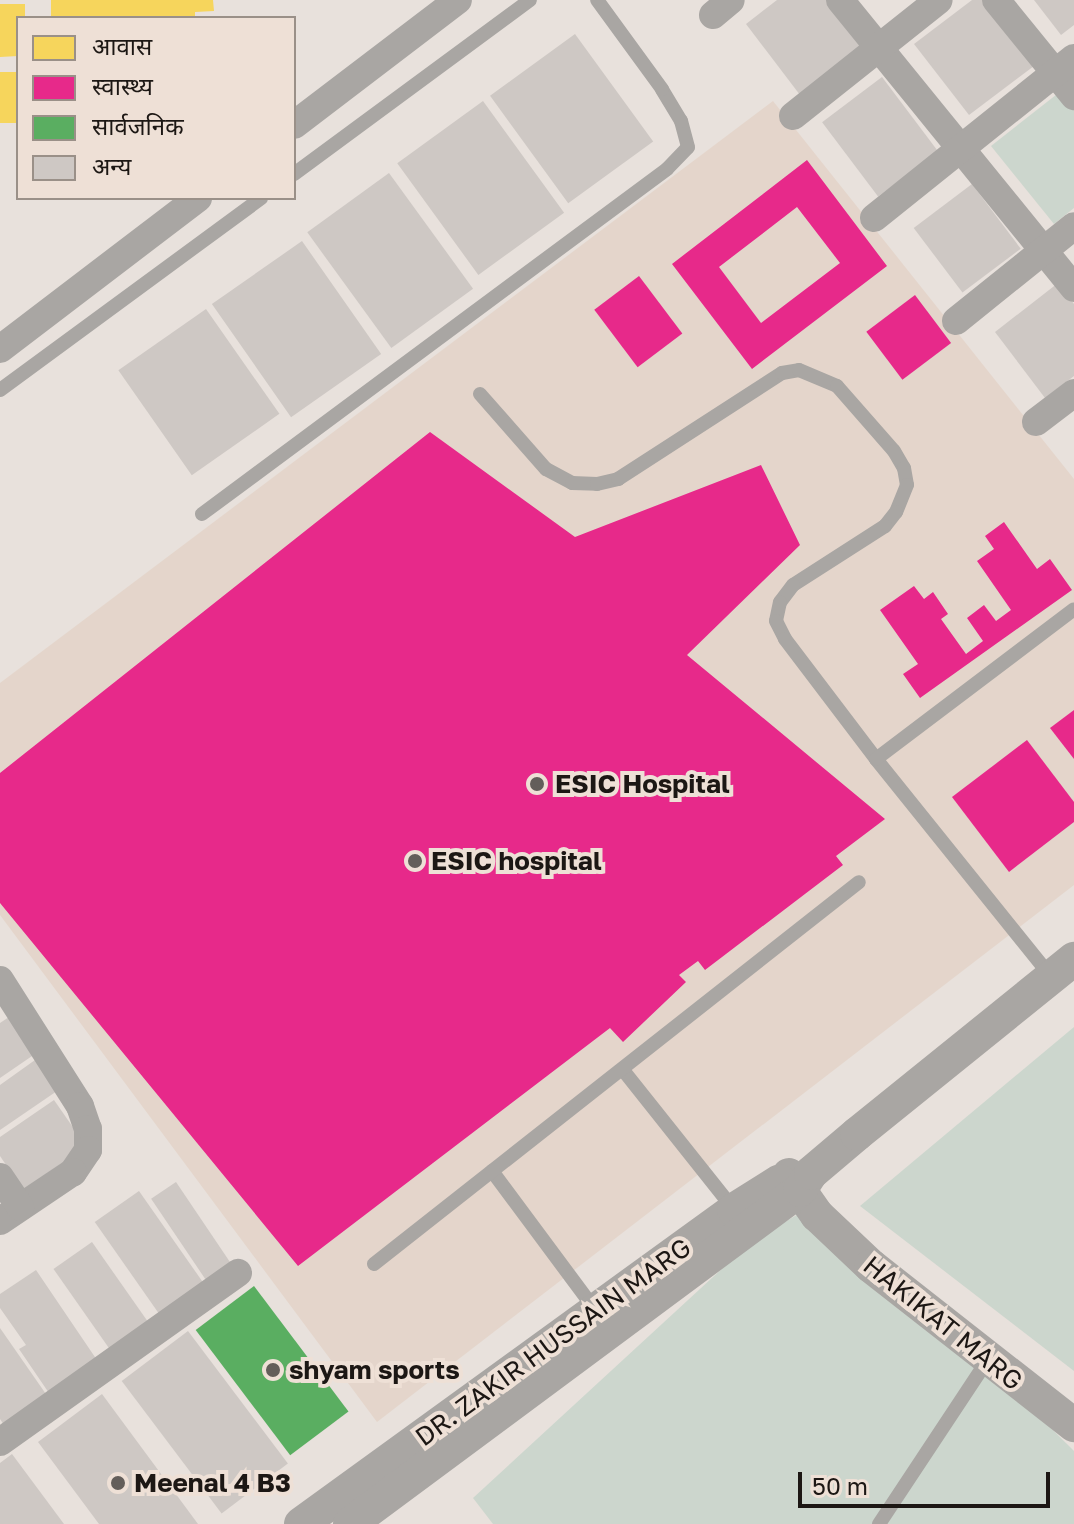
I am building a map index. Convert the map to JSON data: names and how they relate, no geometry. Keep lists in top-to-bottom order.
{
  "streets": {
    "street": ["HAKIKAT MARG", "DR. ZAKIR HUSSAIN MARG"]
  },
  "crossings": [
    ["HAKIKAT MARG", "DR. ZAKIR HUSSAIN MARG"]
  ],
  "places": [
    "ESIC Hospital",
    "ESIC hospital",
    "shyam sports",
    "Meenal 4 B3"
  ],
  "legend": [
    "आवास",
    "स्वास्थ्य",
    "सार्वजनिक",
    "अन्य"
  ],
  "scale_bar": "50 m"
}
